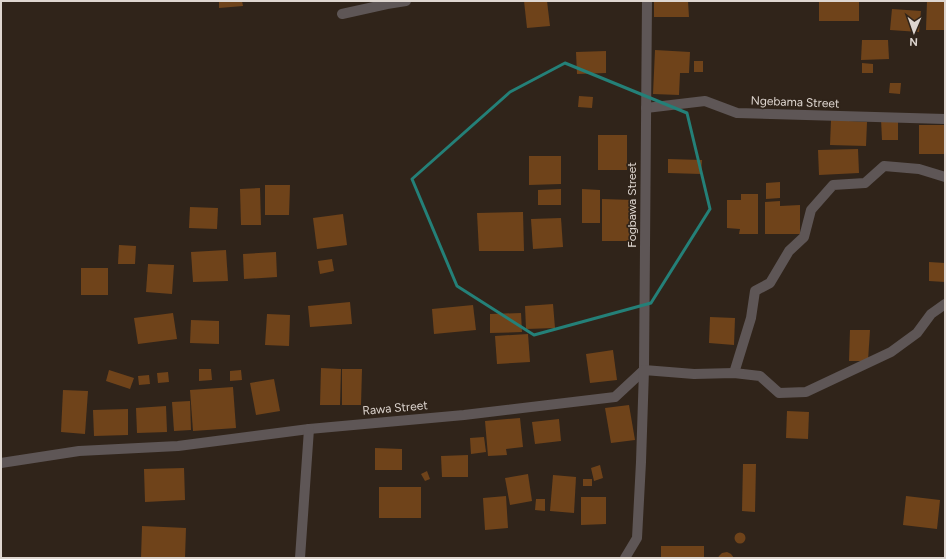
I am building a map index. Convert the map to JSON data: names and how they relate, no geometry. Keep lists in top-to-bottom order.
{
  "streets": {
    "street": ["Ngebama Street", "Fogbawa Street", "Rawa Street"]
  },
  "crossings": [
    ["Ngebama Street", "Fogbawa Street"],
    ["Fogbawa Street", "Rawa Street"]
  ],
  "north": "bottom"
}
